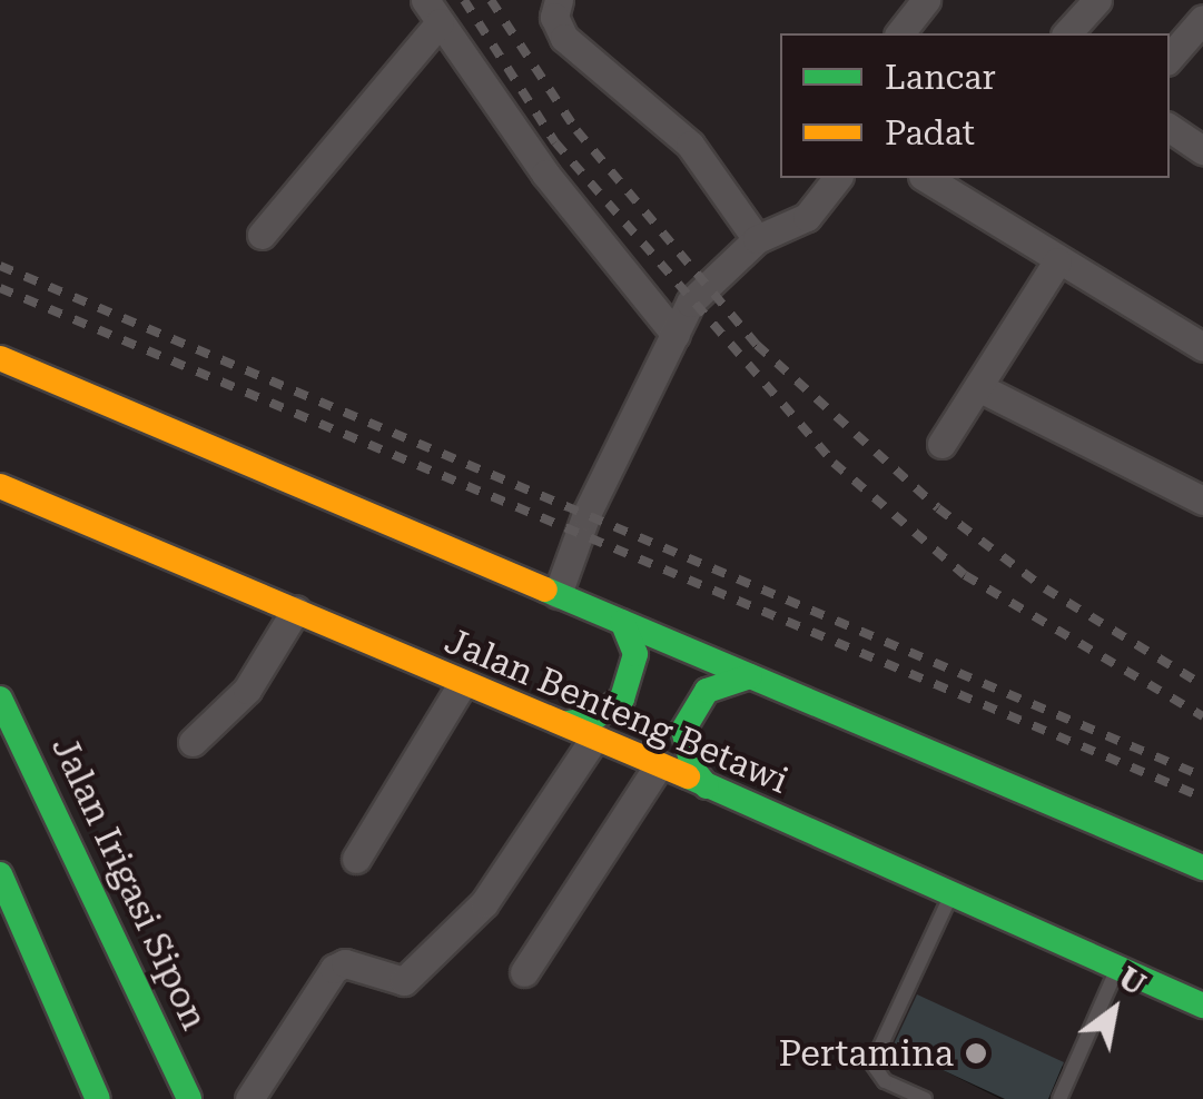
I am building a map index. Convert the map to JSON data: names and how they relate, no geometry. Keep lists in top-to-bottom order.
{
  "streets": {
    "main road": ["Jalan Benteng Betawi", "Jalan Irigasi Sipon"]
  },
  "places": ["Pertamina"],
  "legend": ["Lancar", "Padat"],
  "north": "top right"
}
